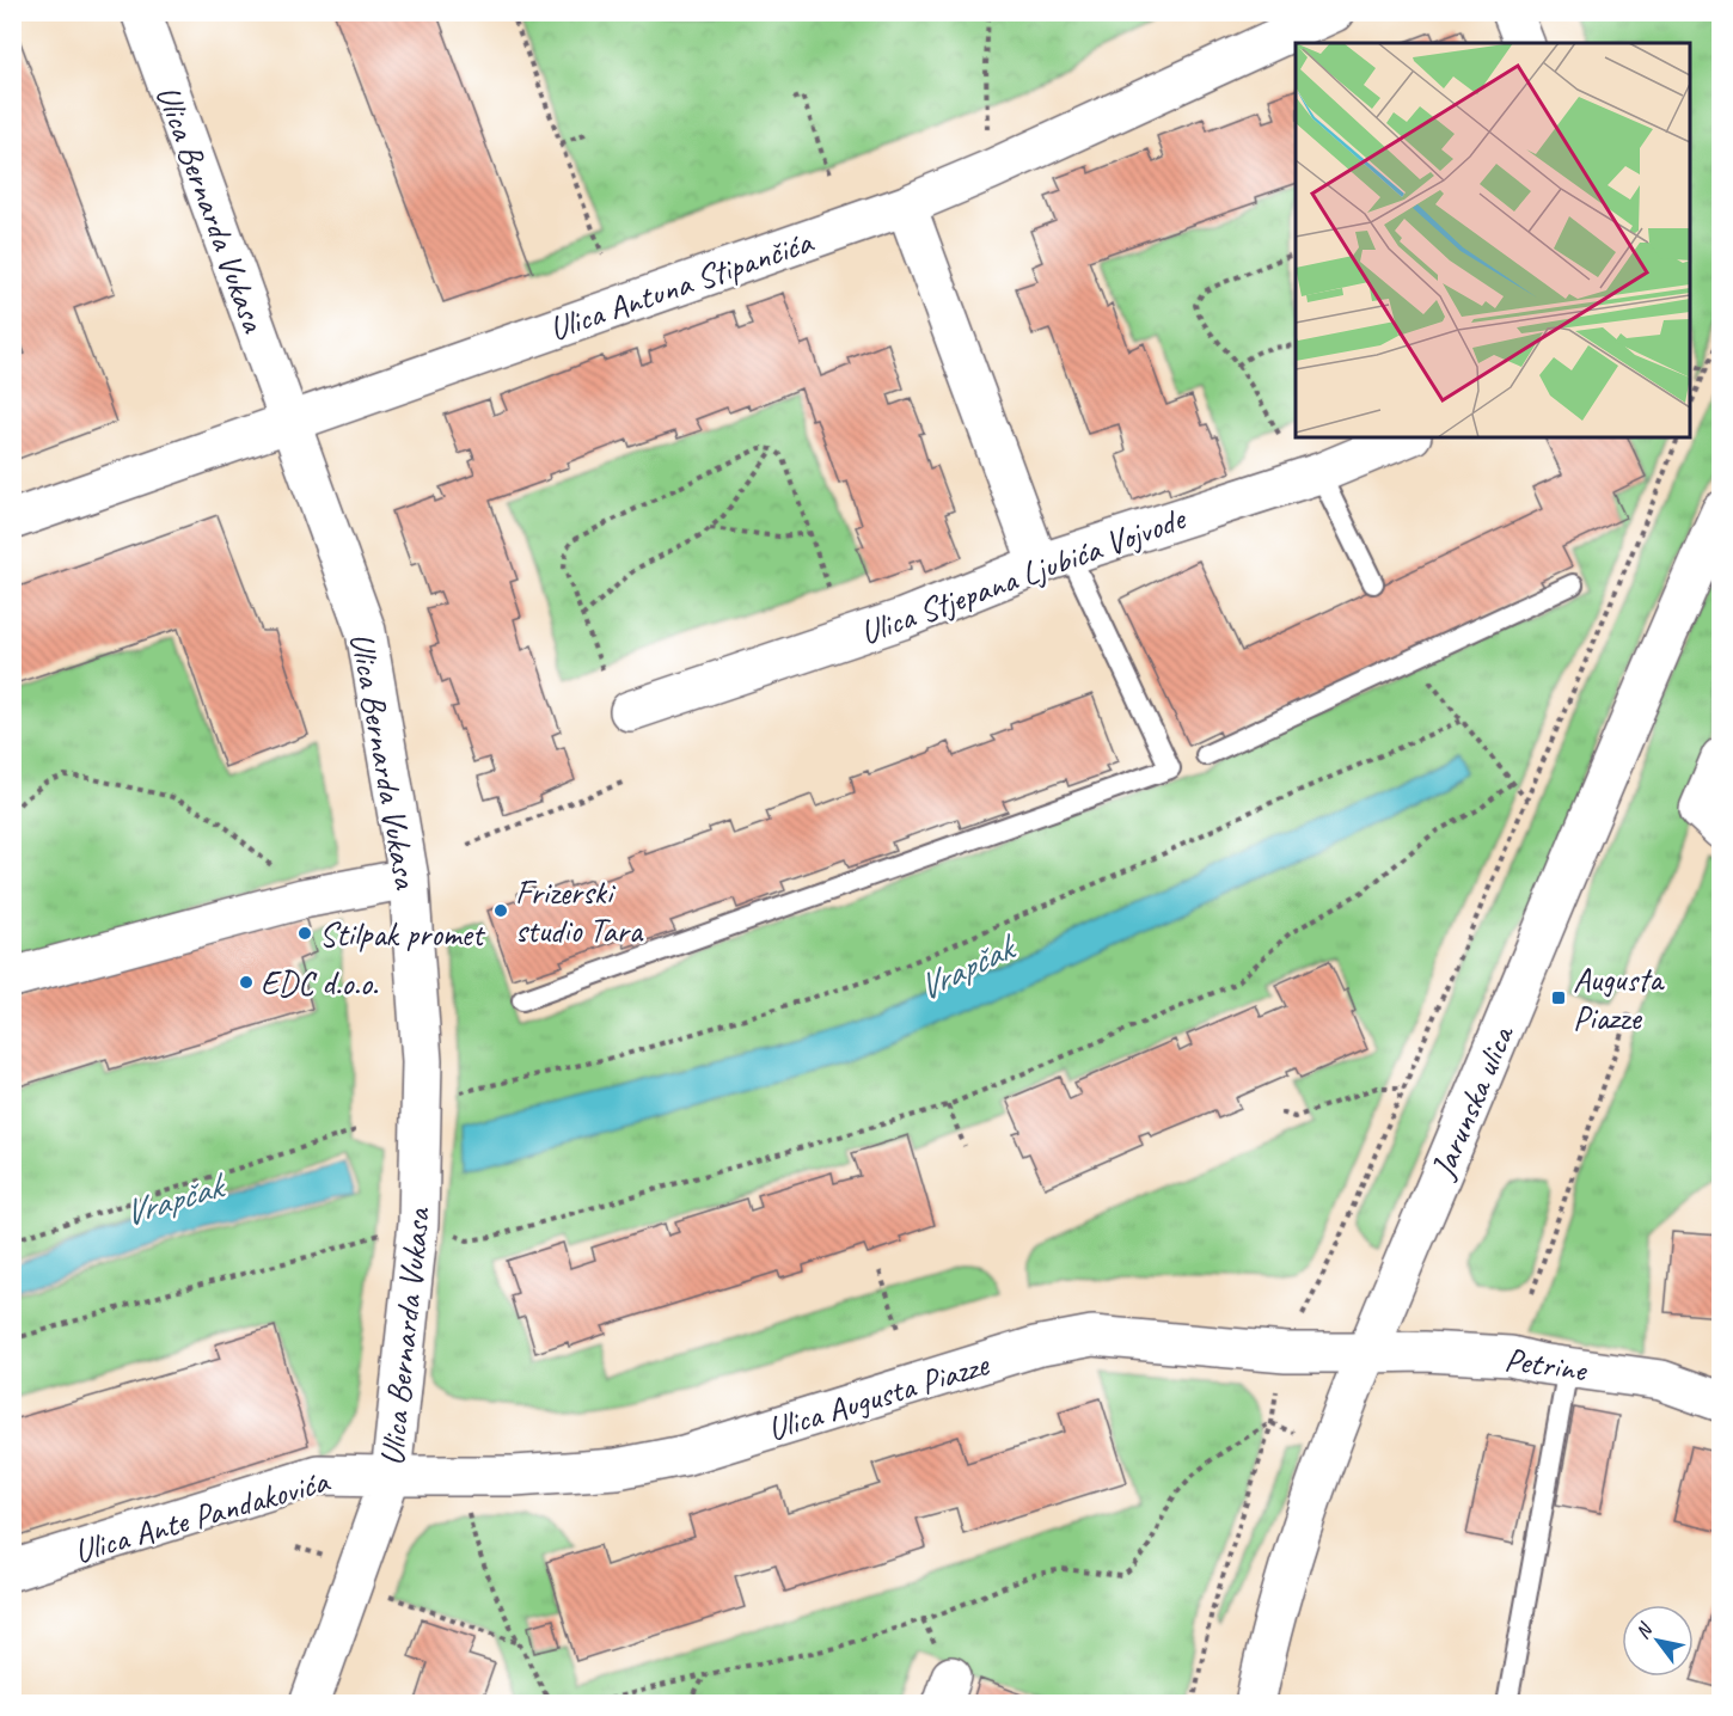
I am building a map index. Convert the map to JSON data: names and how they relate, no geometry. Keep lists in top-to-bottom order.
{
  "streets": {
    "street": [
      "Ulica Bernarda Vukasa",
      "Ulica Antuna Stipančića",
      "Ulica Stjepana Ljubića Vojvode",
      "Jarunska ulica",
      "Petrine",
      "Ulica Augusta Piazze",
      "Ulica Ante Pandakovića"
    ]
  },
  "crossings": [
    ["Ulica Bernarda Vukasa", "Ulica Antuna Stipančića"],
    ["Ulica Bernarda Vukasa", "Ulica Augusta Piazze"],
    ["Ulica Bernarda Vukasa", "Ulica Ante Pandakovića"],
    ["Jarunska ulica", "Petrine"],
    ["Jarunska ulica", "Ulica Augusta Piazze"],
    ["Petrine", "Ulica Augusta Piazze"],
    ["Ulica Augusta Piazze", "Ulica Ante Pandakovića"]
  ],
  "water": ["Vrapčak"],
  "places": {
    "other": ["Frizerski studio Tara", "Stilpak promet", "EDC d.o.o."],
    "transit": ["Augusta Piazze"]
  },
  "north": "top left"
}
